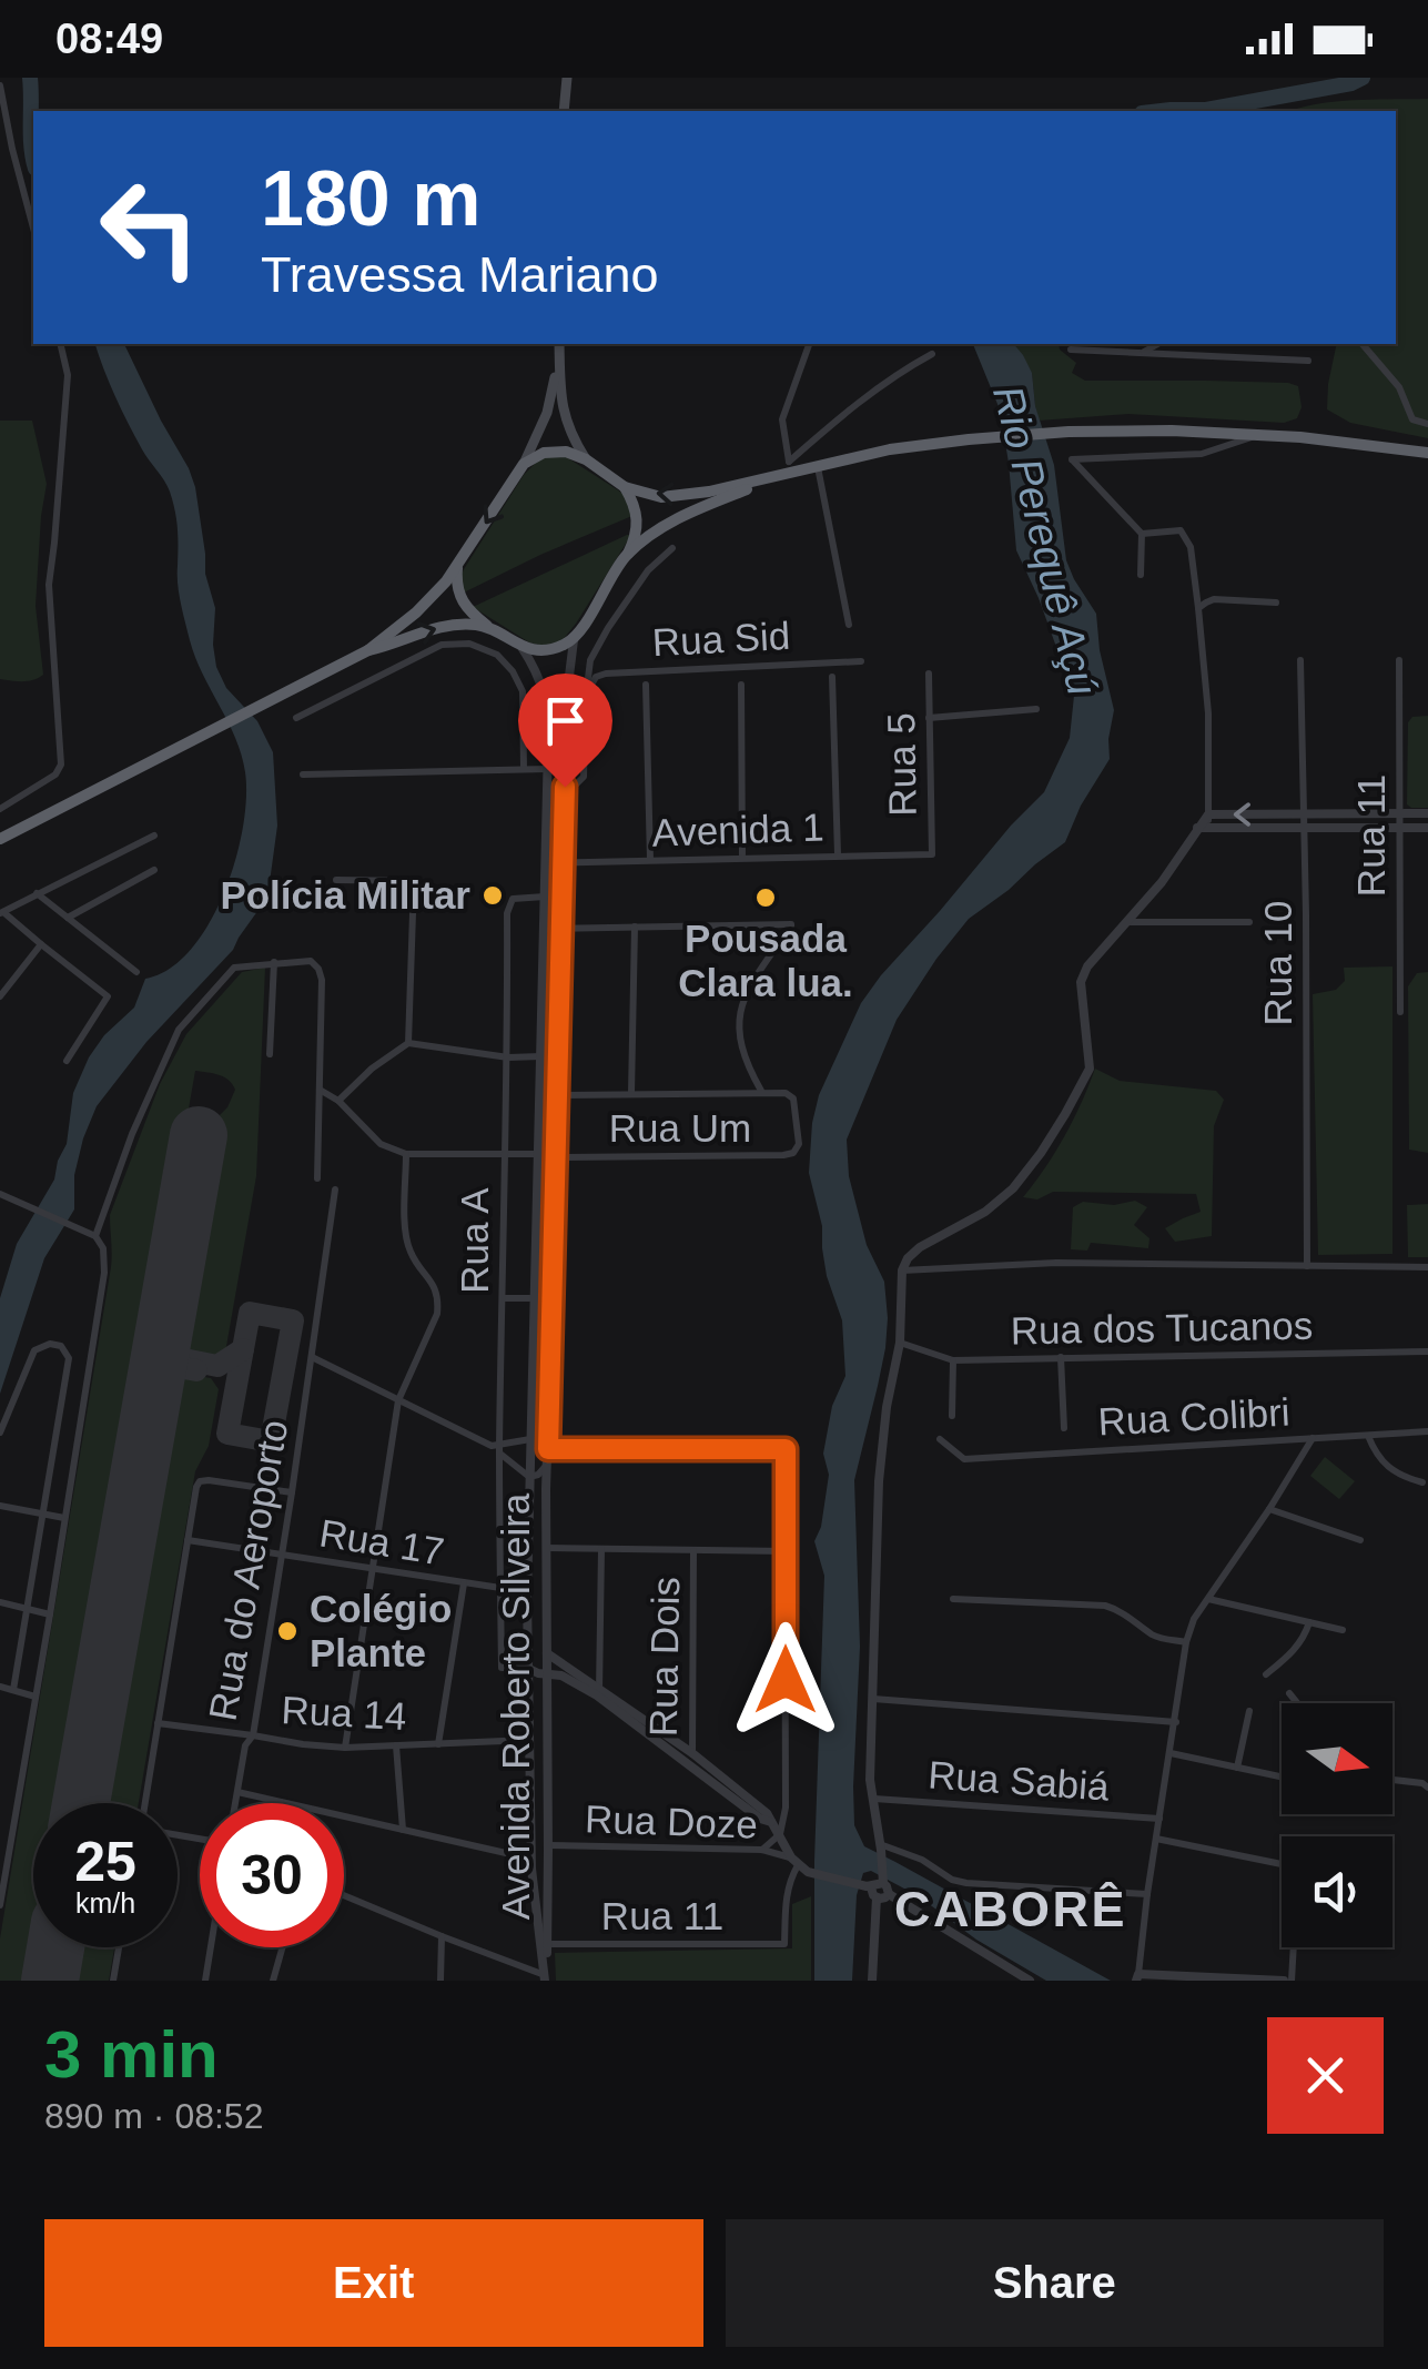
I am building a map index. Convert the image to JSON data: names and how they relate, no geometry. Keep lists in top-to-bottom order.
{
  "streets": {
    "street": [
      "Rua Sid",
      "Rua 5",
      "Avenida 1",
      "Rua 11",
      "Rua 10",
      "Rua Um",
      "Rua A",
      "Rua dos Tucanos",
      "Rua Colibri",
      "Rua 17",
      "Rua do Aeroporto",
      "Rua Dois",
      "Avenida Roberto Silveira",
      "Rua 14",
      "Rua Sabiá",
      "Rua Doze"
    ]
  },
  "crossings": [
    ["Rua 5", "Avenida 1"],
    ["Avenida 1", "Avenida Roberto Silveira"],
    ["Rua 11", "Avenida Roberto Silveira"],
    ["Rua 11", "Rua Doze"],
    ["Rua Um", "Avenida Roberto Silveira"],
    ["Rua A", "Rua 17"],
    ["Rua A", "Avenida Roberto Silveira"],
    ["Rua 17", "Rua do Aeroporto"],
    ["Rua do Aeroporto", "Rua 14"],
    ["Avenida Roberto Silveira", "Rua 14"],
    ["Avenida Roberto Silveira", "Rua Doze"]
  ],
  "districts": ["CABORÊ"],
  "water": ["Rio Perequê Açú"],
  "places": ["Polícia Militar", "Pousada Clara lua.", "Colégio Plante"],
  "north": "right",
  "page": {
    "status": "08:49",
    "turn": ["180 m", "Travessa Mariano"],
    "speed": "25 km/h",
    "limit": "30",
    "heading": ["3 min", "890 m · 08:52"],
    "buttons": ["Exit", "Share"]
  }
}
